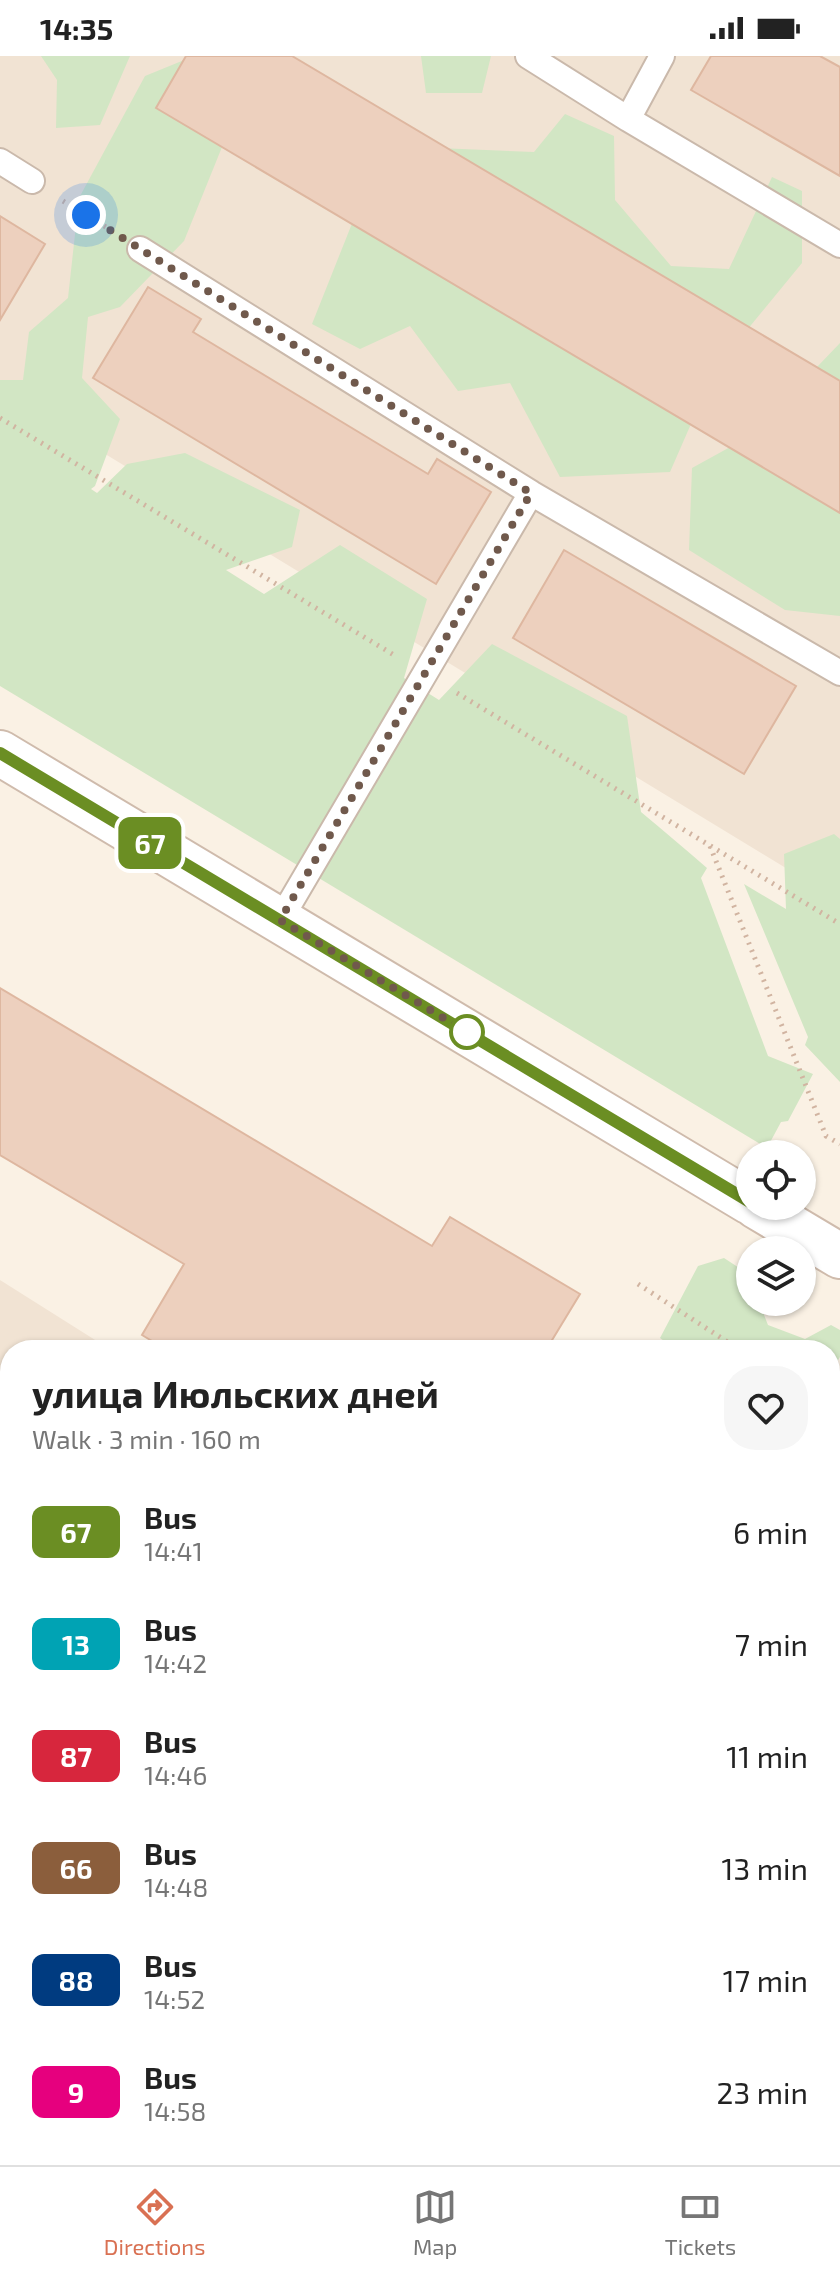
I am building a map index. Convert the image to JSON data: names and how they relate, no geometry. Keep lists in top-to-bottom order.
{
  "lines": ["bus line 67"],
  "page": {
    "status": "14:35",
    "on_map": "67",
    "heading": ["улица Июльских дней", "Walk · 3 min · 160 m"],
    "list": [
      {
        "mark": "67",
        "name": "Bus",
        "note": "14:41",
        "value": "6 min"
      },
      {
        "mark": "13",
        "name": "Bus",
        "note": "14:42",
        "value": "7 min"
      },
      {
        "mark": "87",
        "name": "Bus",
        "note": "14:46",
        "value": "11 min"
      },
      {
        "mark": "66",
        "name": "Bus",
        "note": "14:48",
        "value": "13 min"
      },
      {
        "mark": "88",
        "name": "Bus",
        "note": "14:52",
        "value": "17 min"
      },
      {
        "mark": "9",
        "name": "Bus",
        "note": "14:58",
        "value": "23 min"
      }
    ],
    "tabs": ["Directions", "Map", "Tickets"]
  }
}
